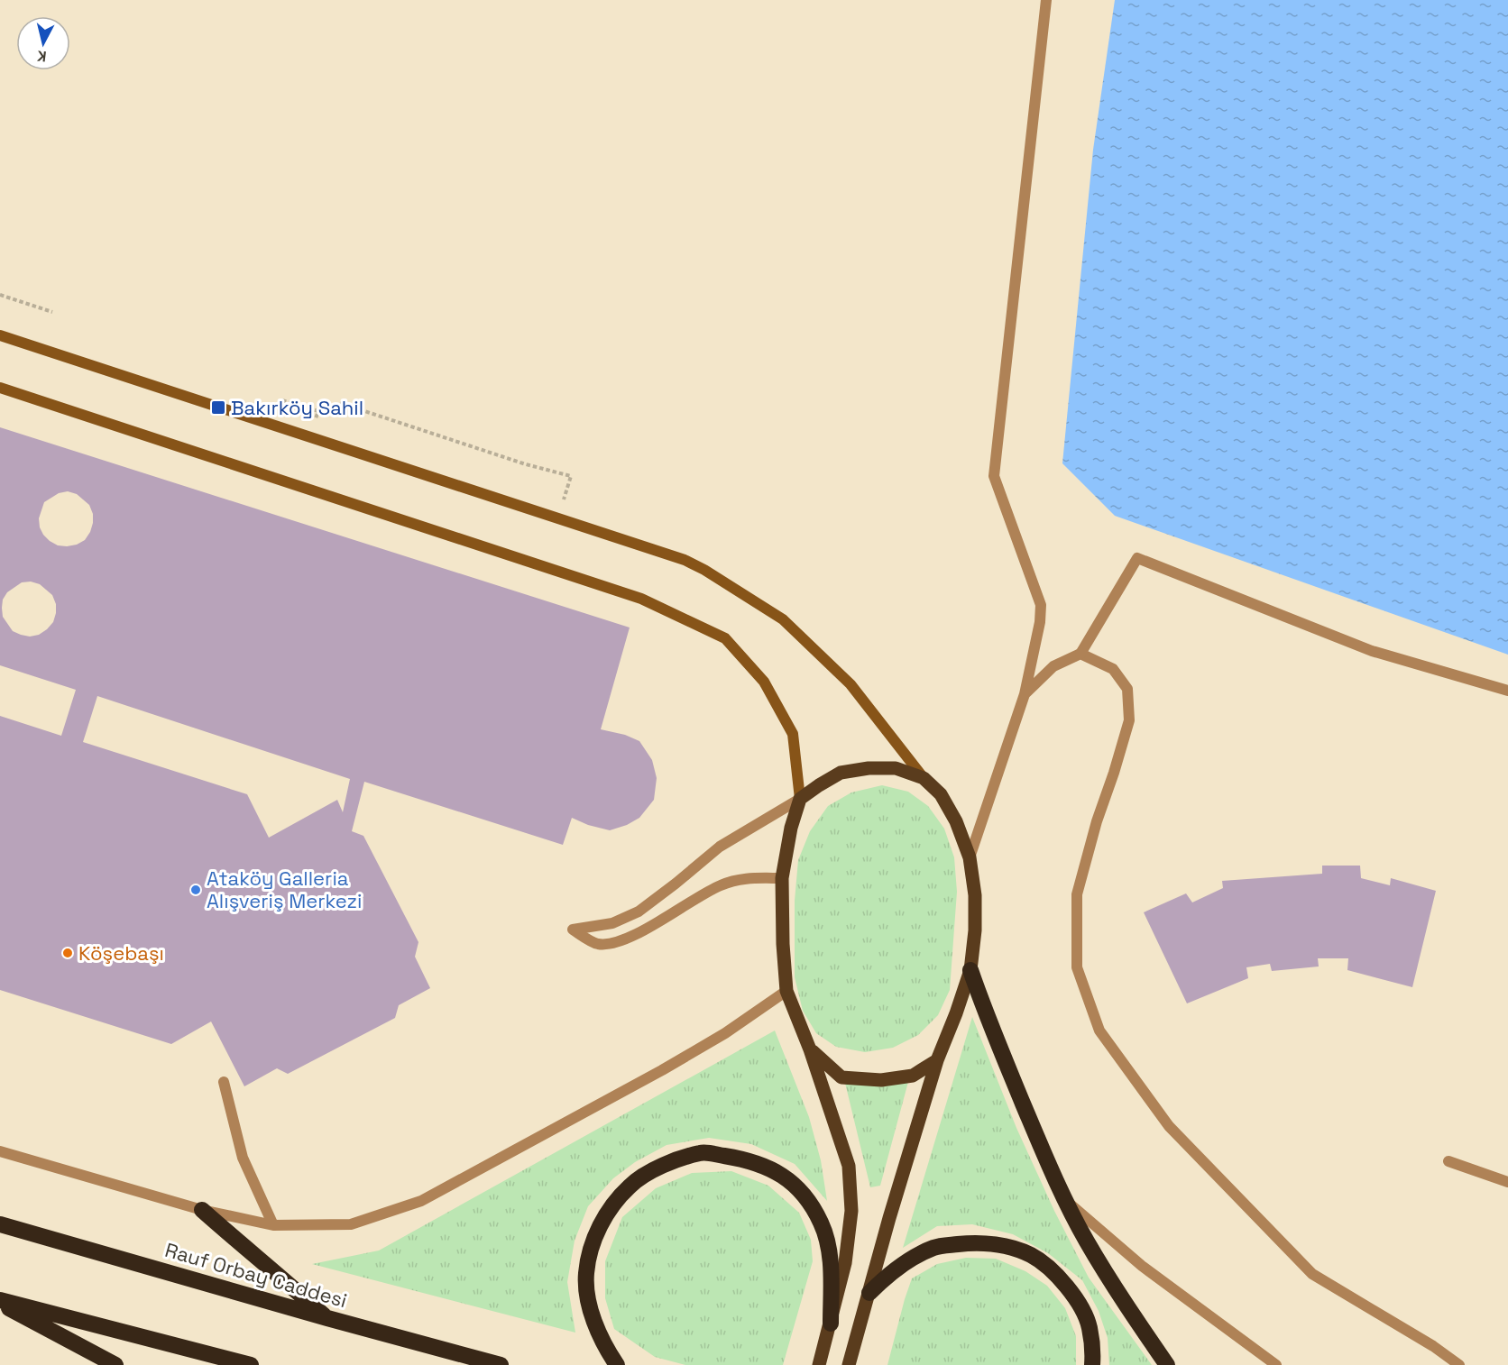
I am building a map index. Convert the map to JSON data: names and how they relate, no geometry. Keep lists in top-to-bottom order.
{
  "streets": {
    "highway": ["Rauf Orbay Caddesi"]
  },
  "places": {
    "transit": ["Bakırköy Sahil"],
    "other": ["Ataköy Galleria Alışveriş Merkezi", "Köşebaşı"]
  },
  "north": "bottom"
}
